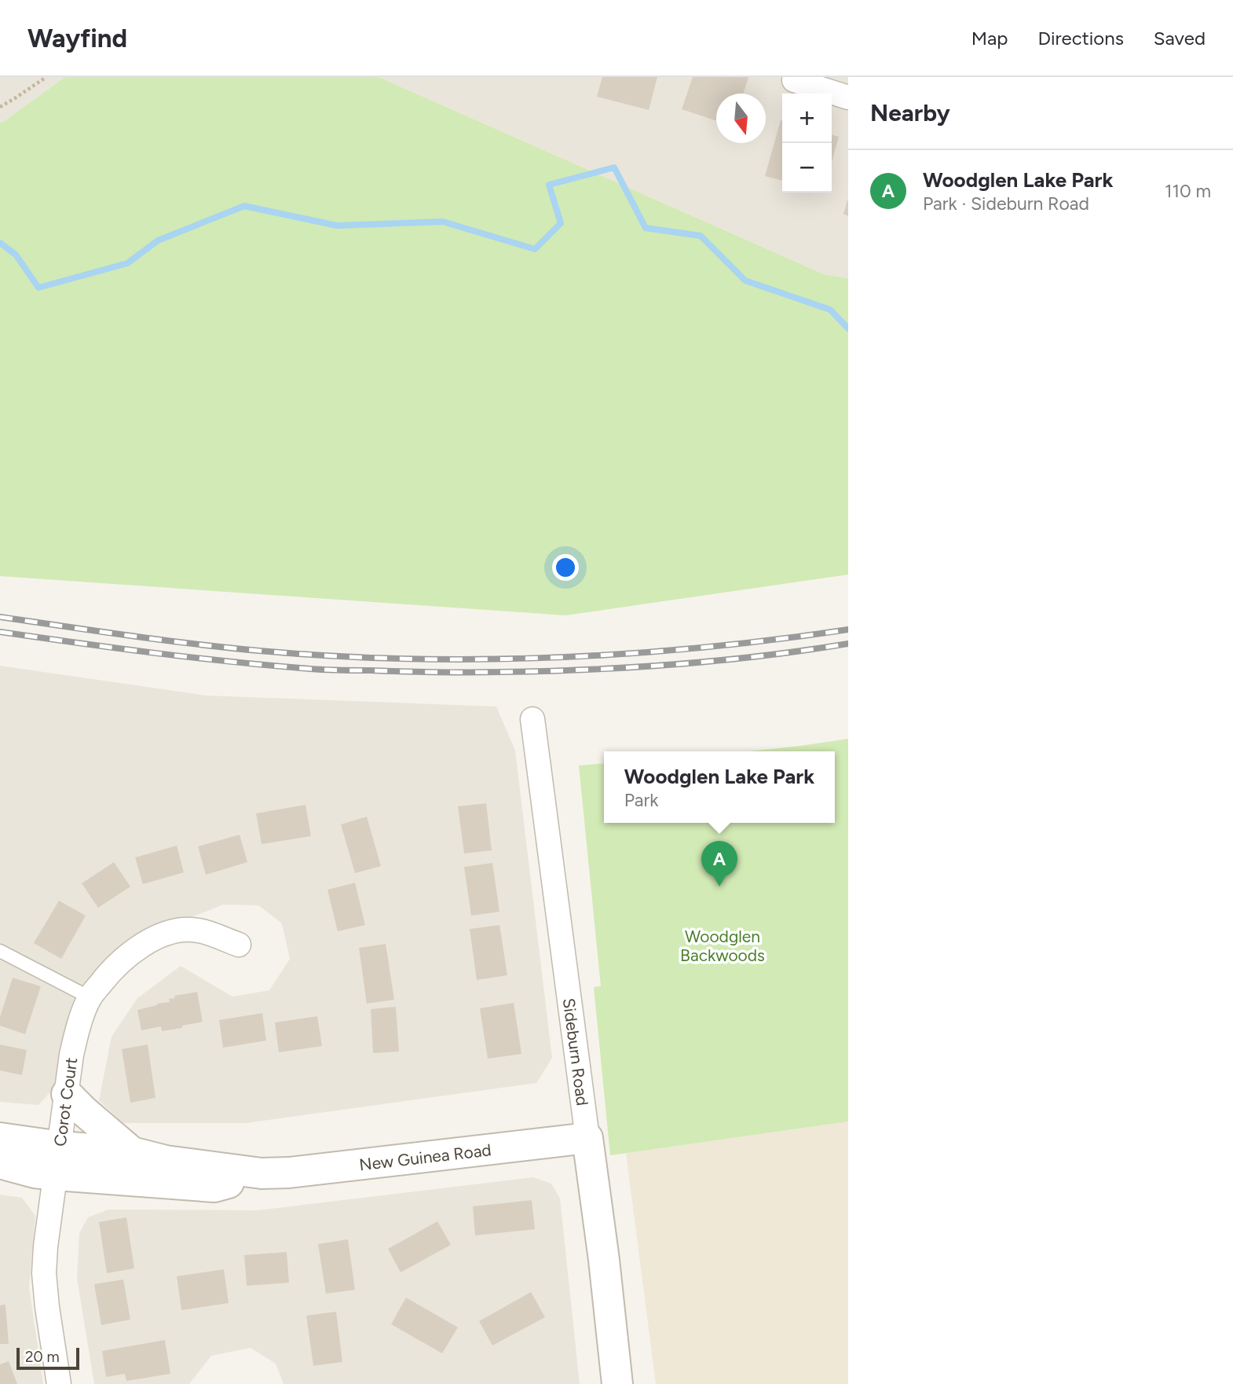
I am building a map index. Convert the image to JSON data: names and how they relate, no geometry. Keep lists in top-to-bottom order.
{
  "streets": {
    "street": ["Sideburn Road", "Corot Court", "New Guinea Road"]
  },
  "crossings": [
    ["Sideburn Road", "New Guinea Road"],
    ["Corot Court", "New Guinea Road"]
  ],
  "parks": ["Woodglen Backwoods"],
  "scale_bar": "20 m",
  "north": "bottom",
  "page": {
    "header": "Wayfind",
    "nav": ["Map", "Directions", "Saved"],
    "heading": "Nearby",
    "map_buttons": ["+", "−"],
    "list": [
      {
        "mark": "A",
        "name": "Woodglen Lake Park",
        "note": "Park · Sideburn Road",
        "value": "110 m"
      }
    ],
    "popup": ["Woodglen Lake Park", "Park"],
    "pins": "A",
    "scale": "20 m"
  }
}
